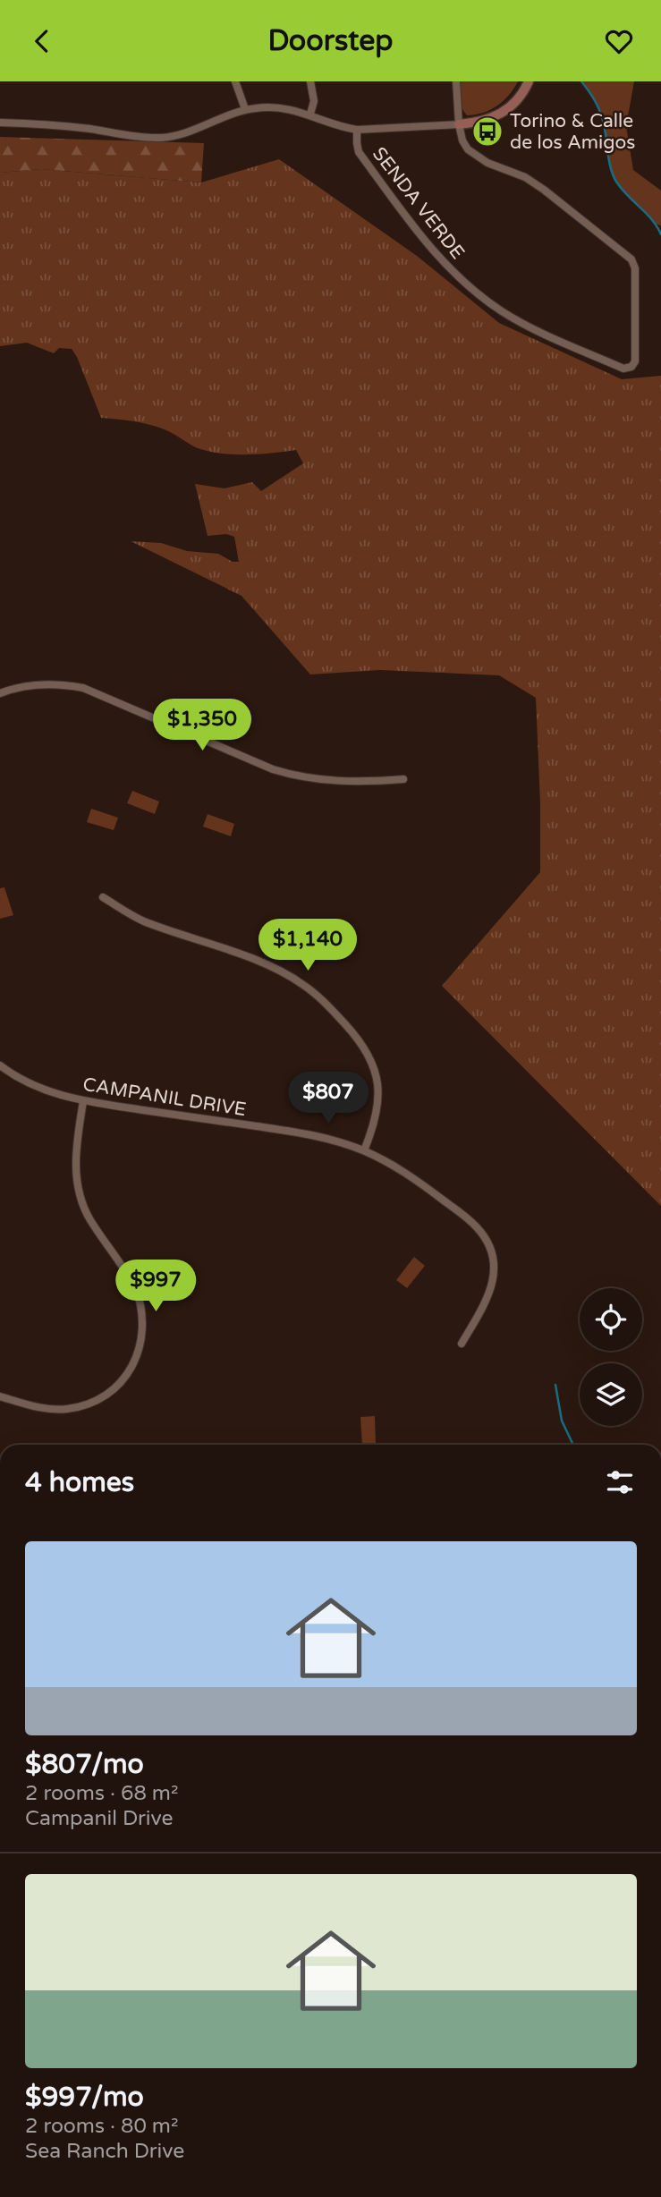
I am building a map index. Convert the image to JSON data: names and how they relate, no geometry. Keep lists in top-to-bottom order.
{
  "streets": {
    "street": ["SENDA VERDE", "CAMPANIL DRIVE"]
  },
  "places": {
    "bus stop": ["Torino & Calle de los Amigos"]
  },
  "page": {
    "header": "Doorstep",
    "price": [
      "$1,350",
      "$1,140",
      "$807",
      "$997"
    ],
    "heading": "4 homes",
    "list": [
      {
        "name": "$807/mo",
        "note": "2 rooms · 68 m² · Campanil Drive"
      },
      {
        "name": "$997/mo",
        "note": "2 rooms · 80 m² · Sea Ranch Drive"
      }
    ]
  }
}
